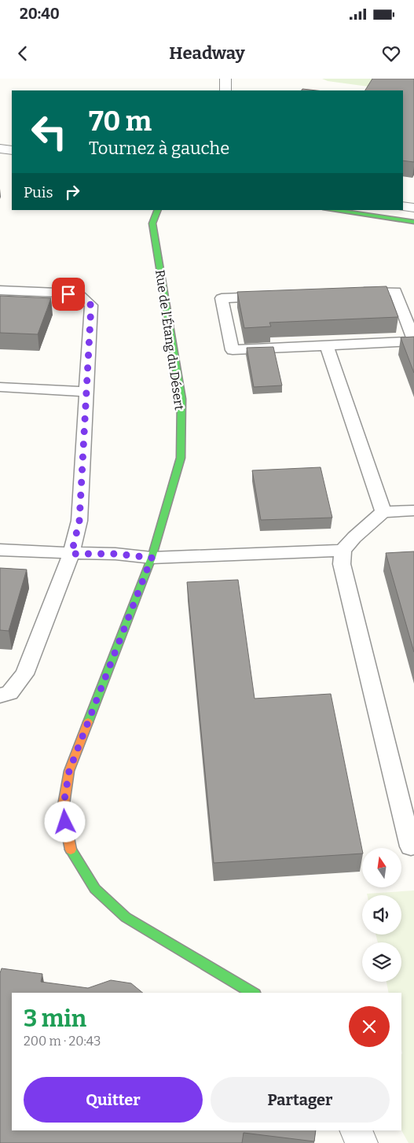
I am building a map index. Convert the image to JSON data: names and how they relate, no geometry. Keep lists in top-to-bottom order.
{
  "streets": {
    "street": ["Rue de l'Étang du Désert"]
  },
  "north": "top",
  "page": {
    "status": "20:40",
    "header": "Headway",
    "turn": ["70 m", "Tournez à gauche"],
    "then": "Puis",
    "heading": ["3 min", "200 m · 20:43"],
    "buttons": ["Quitter", "Partager"]
  }
}
